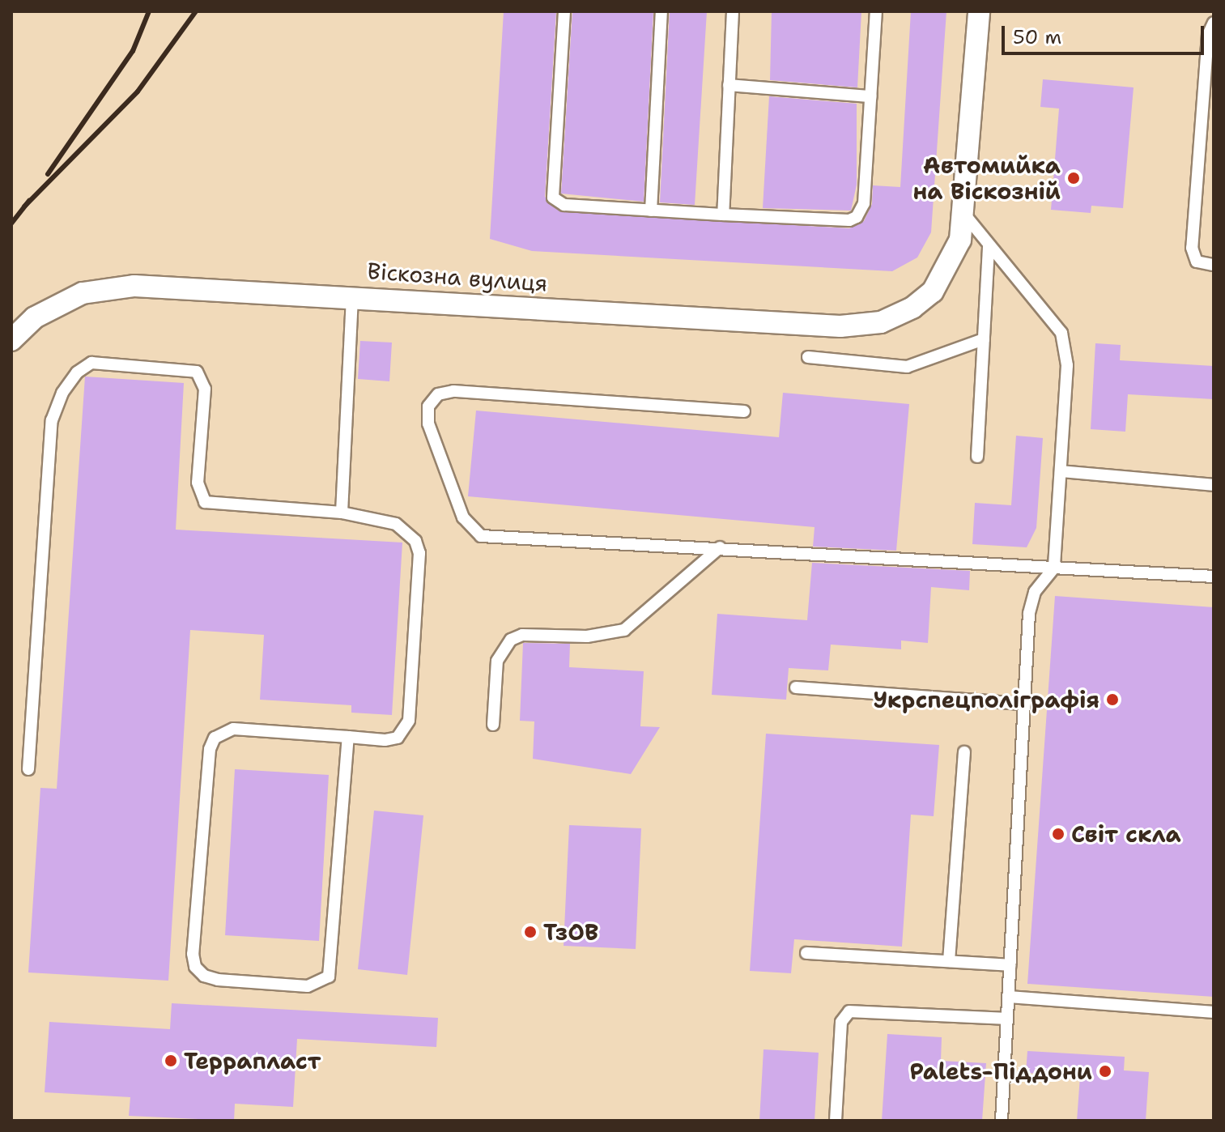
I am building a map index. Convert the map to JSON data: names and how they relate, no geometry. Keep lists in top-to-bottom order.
{
  "streets": {
    "street": ["Віскозна вулиця"]
  },
  "places": [
    "Автомийка на Віскозній",
    "Укрспецполіграфія",
    "Світ скла",
    "ТзОВ",
    "Террапласт",
    "Palets-Піддони"
  ],
  "scale_bar": "50 m"
}
